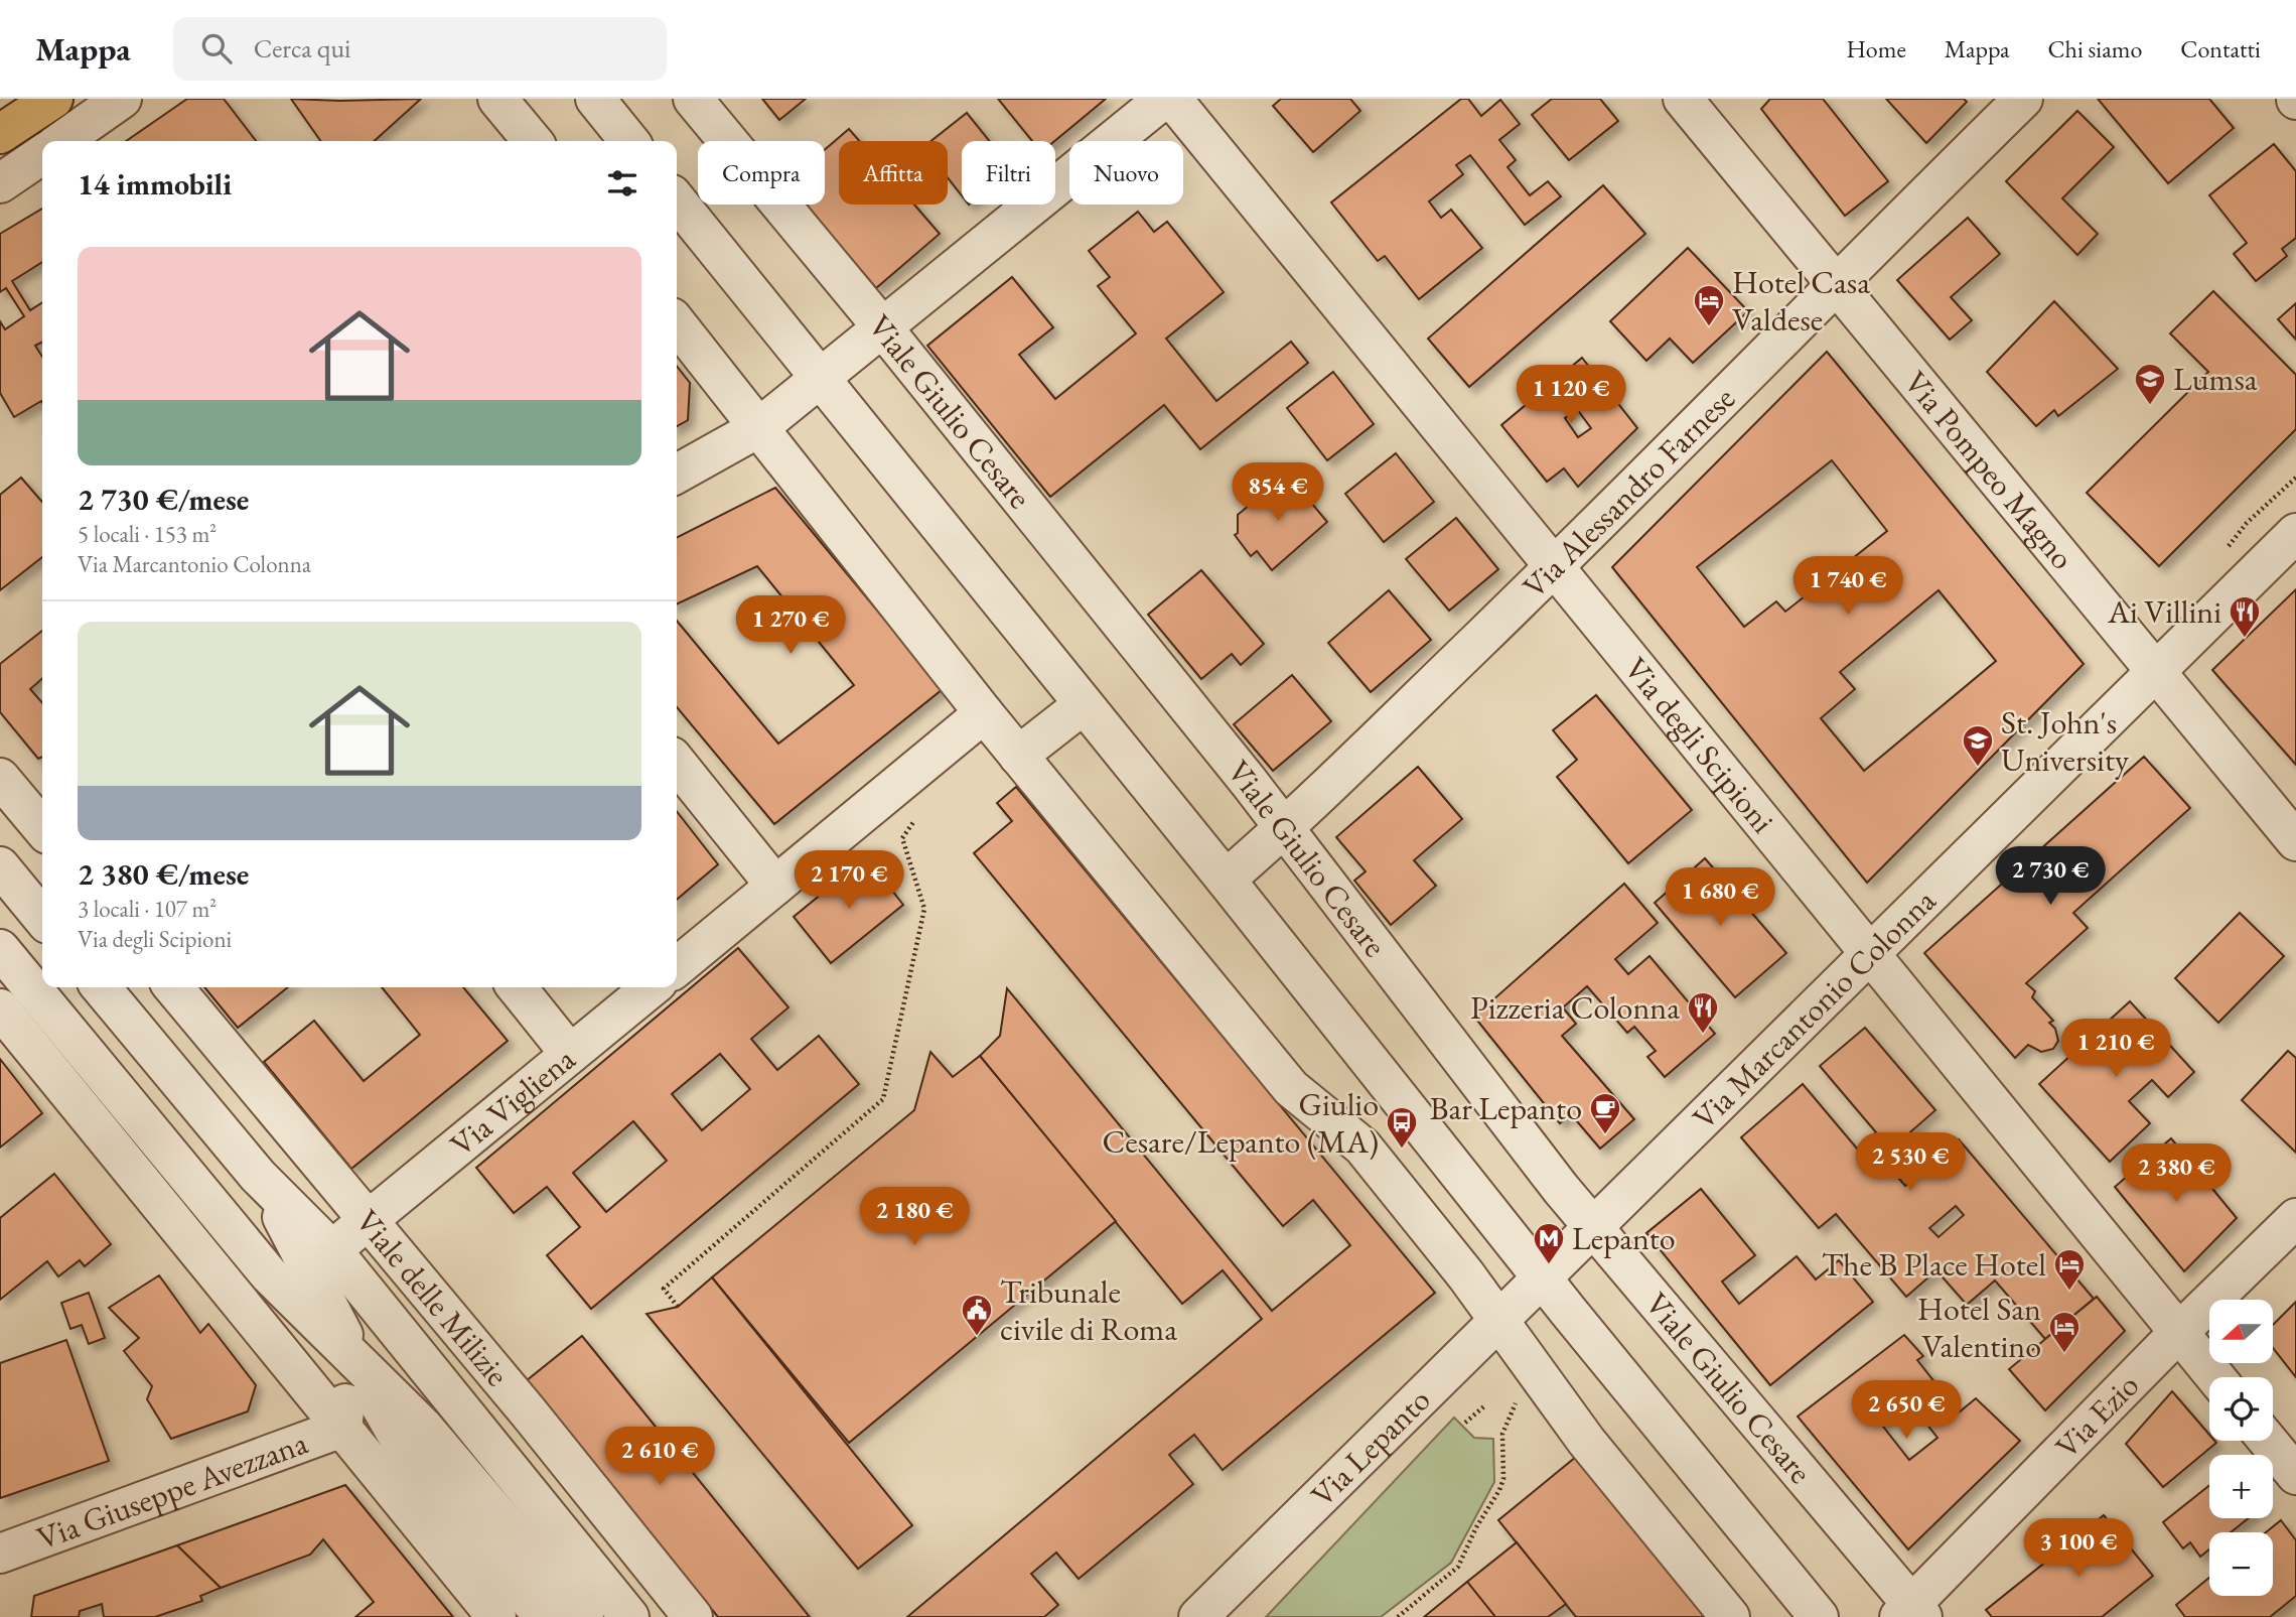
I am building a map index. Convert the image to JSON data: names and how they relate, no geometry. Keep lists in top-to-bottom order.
{
  "streets": {
    "street": [
      "Viale Giulio Cesare",
      "Via Pompeo Magno",
      "Via Alessandro Farnese",
      "Via degli Scipioni",
      "Via Marcantonio Colonna",
      "Via Vigliena",
      "Viale delle Milizie",
      "Via Ezio",
      "Via Lepanto",
      "Via Giuseppe Avezzana"
    ]
  },
  "crossings": [
    ["Viale Giulio Cesare", "Via Alessandro Farnese"],
    ["Viale Giulio Cesare", "Via Marcantonio Colonna"],
    ["Viale Giulio Cesare", "Via Ezio"],
    ["Via Pompeo Magno", "Via Alessandro Farnese"],
    ["Via Pompeo Magno", "Via Marcantonio Colonna"],
    ["Via Alessandro Farnese", "Via degli Scipioni"],
    ["Via degli Scipioni", "Via Marcantonio Colonna"],
    ["Via degli Scipioni", "Via Ezio"],
    ["Via Marcantonio Colonna", "Via Lepanto"],
    ["Via Vigliena", "Viale delle Milizie"]
  ],
  "places": {
    "hotel": ["Hotel Casa Valdese", "The B Place Hotel", "Hotel San Valentino"],
    "school or university": ["Lumsa", "St. John's University"],
    "restaurant": ["Ai Villini", "Pizzeria Colonna"],
    "cafe": ["Bar Lepanto"],
    "bus stop": ["Giulio Cesare/Lepanto (MA)"],
    "metro station": ["Lepanto"],
    "public building": ["Tribunale civile di Roma"]
  },
  "north": "left",
  "page": {
    "header": "Mappa",
    "search": "Cerca qui",
    "nav": [
      "Home",
      "Mappa",
      "Chi siamo",
      "Contatti"
    ],
    "chip": [
      "Compra",
      "Affitta",
      "Filtri",
      "Nuovo"
    ],
    "heading": "14 immobili",
    "list": [
      {
        "name": "2 730 €/mese",
        "note": "5 locali · 153 m² · Via Marcantonio Colonna"
      },
      {
        "name": "2 380 €/mese",
        "note": "3 locali · 107 m² · Via degli Scipioni"
      }
    ],
    "price": [
      "1 120 €",
      "854 €",
      "1 740 €",
      "1 270 €",
      "2 730 €",
      "2 170 €",
      "1 680 €",
      "1 210 €",
      "2 530 €",
      "2 380 €",
      "2 180 €",
      "2 650 €",
      "2 610 €",
      "3 100 €"
    ],
    "map_buttons": ["+", "−"]
  }
}
